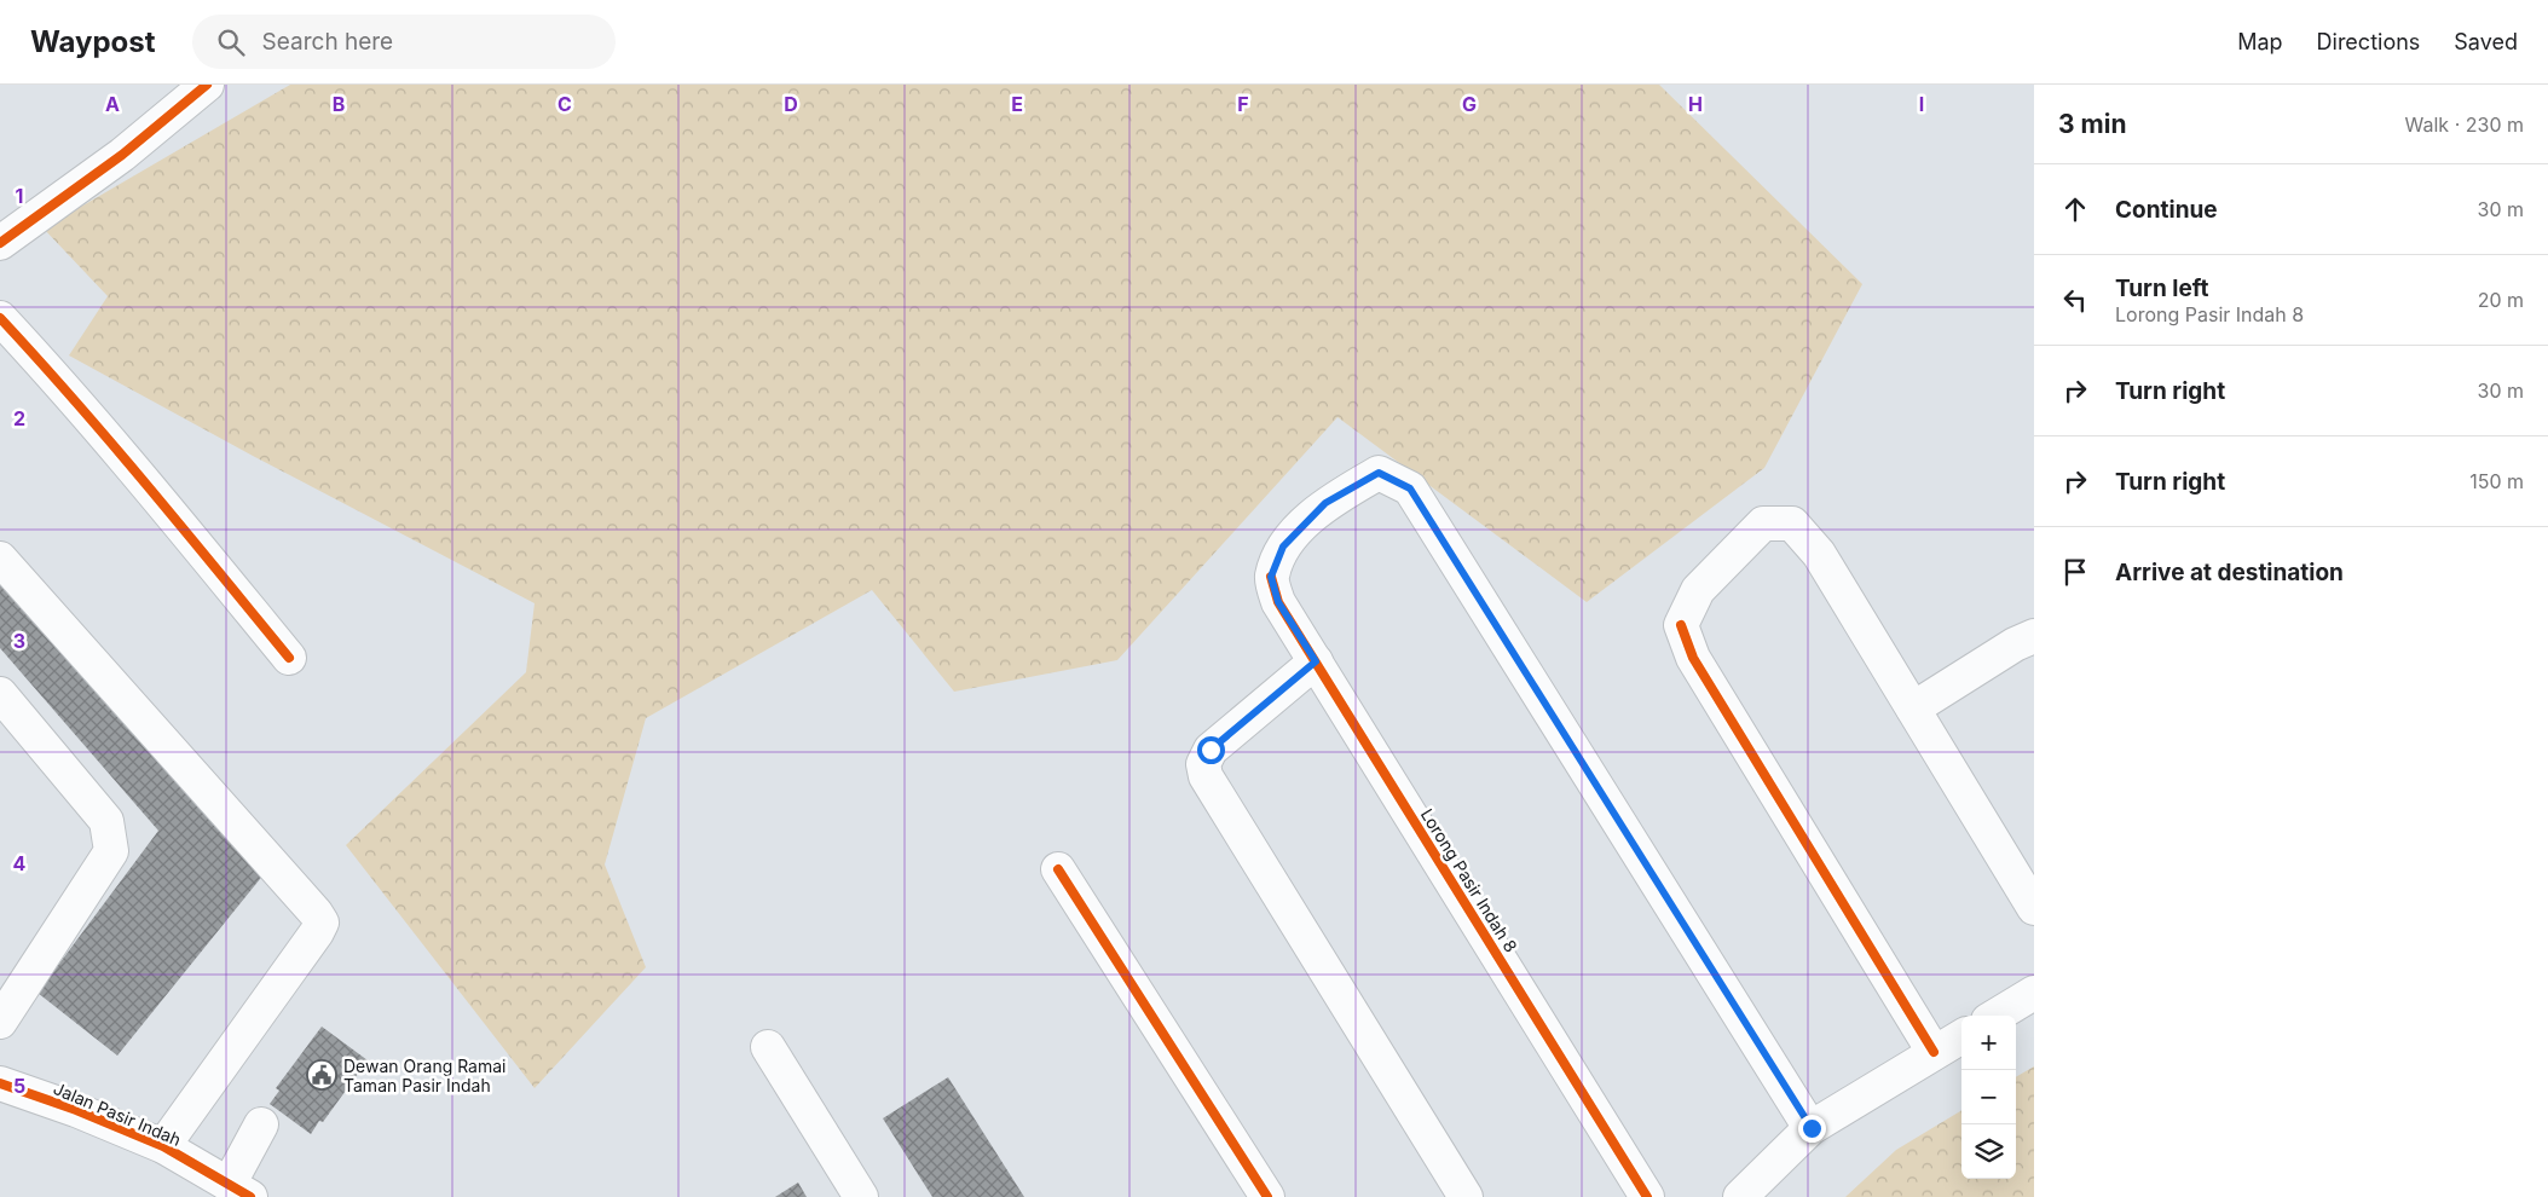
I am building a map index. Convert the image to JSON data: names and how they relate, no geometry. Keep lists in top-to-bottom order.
{
  "streets": {
    "street": ["Lorong Pasir Indah 8", "Jalan Pasir Indah"]
  },
  "places": {
    "public building": ["Dewan Orang Ramai Taman Pasir Indah"]
  },
  "page": {
    "header": "Waypost",
    "search": "Search here",
    "nav": ["Map", "Directions", "Saved"],
    "heading": ["3 min", "Walk · 230 m"],
    "list": [
      ["Continue", "30 m"],
      ["Turn left", "Lorong Pasir Indah 8", "20 m"],
      ["Turn right", "30 m"],
      ["Turn right", "150 m"],
      "Arrive at destination"
    ],
    "map_buttons": ["+", "−"]
  },
  "grid": {
    "columns": [
      "A",
      "B",
      "C",
      "D",
      "E",
      "F",
      "G",
      "H",
      "I"
    ],
    "rows": [
      "1",
      "2",
      "3",
      "4",
      "5"
    ]
  }
}
